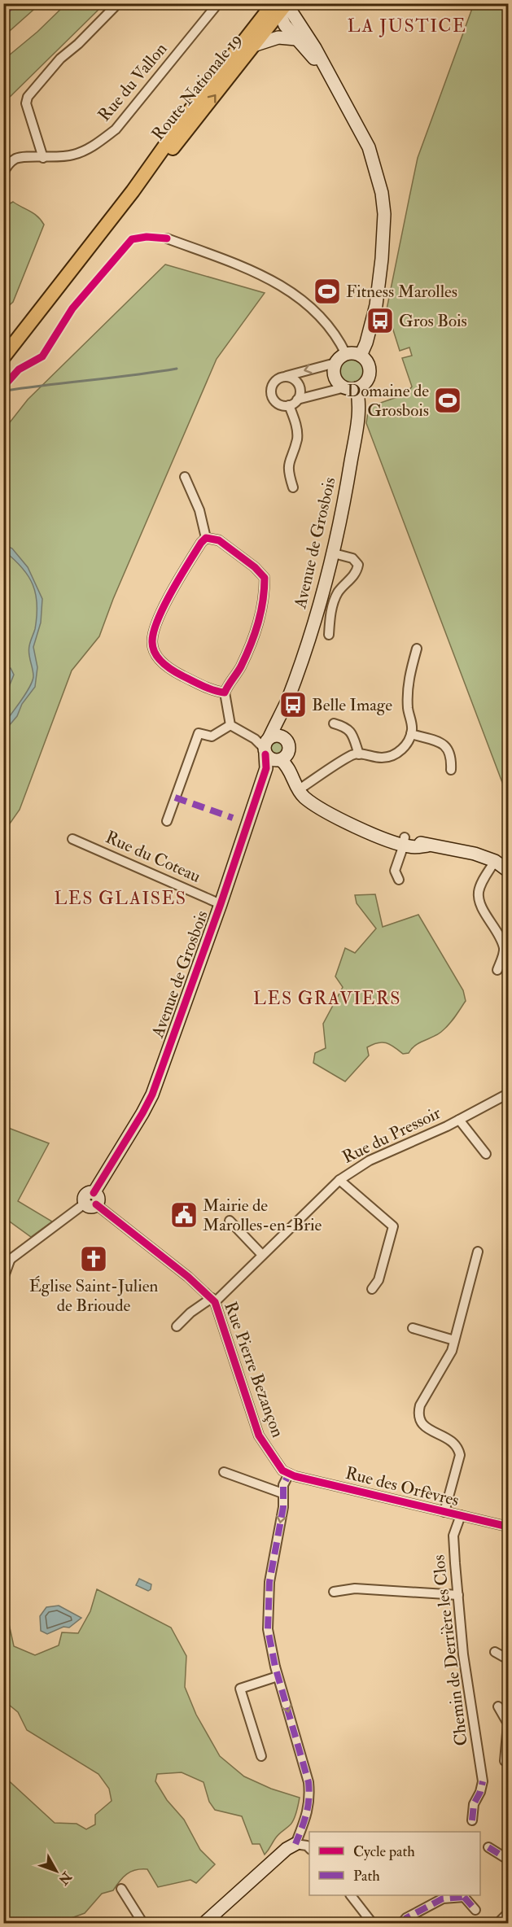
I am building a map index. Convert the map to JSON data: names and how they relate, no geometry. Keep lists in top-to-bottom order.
{
  "streets": {
    "main road": ["Route Nationale 19"],
    "street": [
      "Rue du Vallon",
      "Avenue de Grosbois",
      "Rue du Coteau",
      "Rue du Pressoir",
      "Rue Pierre Bezançon",
      "Rue des Orfèvres",
      "Chemin de Derrière les Clos"
    ]
  },
  "crossings": [
    ["Avenue de Grosbois", "Rue du Coteau"],
    ["Avenue de Grosbois", "Rue Pierre Bezançon"],
    ["Rue du Pressoir", "Rue Pierre Bezançon"],
    ["Rue Pierre Bezançon", "Rue des Orfèvres"],
    ["Rue des Orfèvres", "Chemin de Derrière les Clos"]
  ],
  "districts": ["LA JUSTICE", "LES GLAISES", "LES GRAVIERS"],
  "places": {
    "sports": ["Fitness Marolles", "Domaine de Grosbois"],
    "bus stop": ["Gros Bois", "Belle Image"],
    "public building": ["Mairie de Marolles-en-Brie"],
    "church": ["Église Saint-Julien de Brioude"]
  },
  "legend": ["Cycle path", "Path"],
  "north": "bottom right"
}
